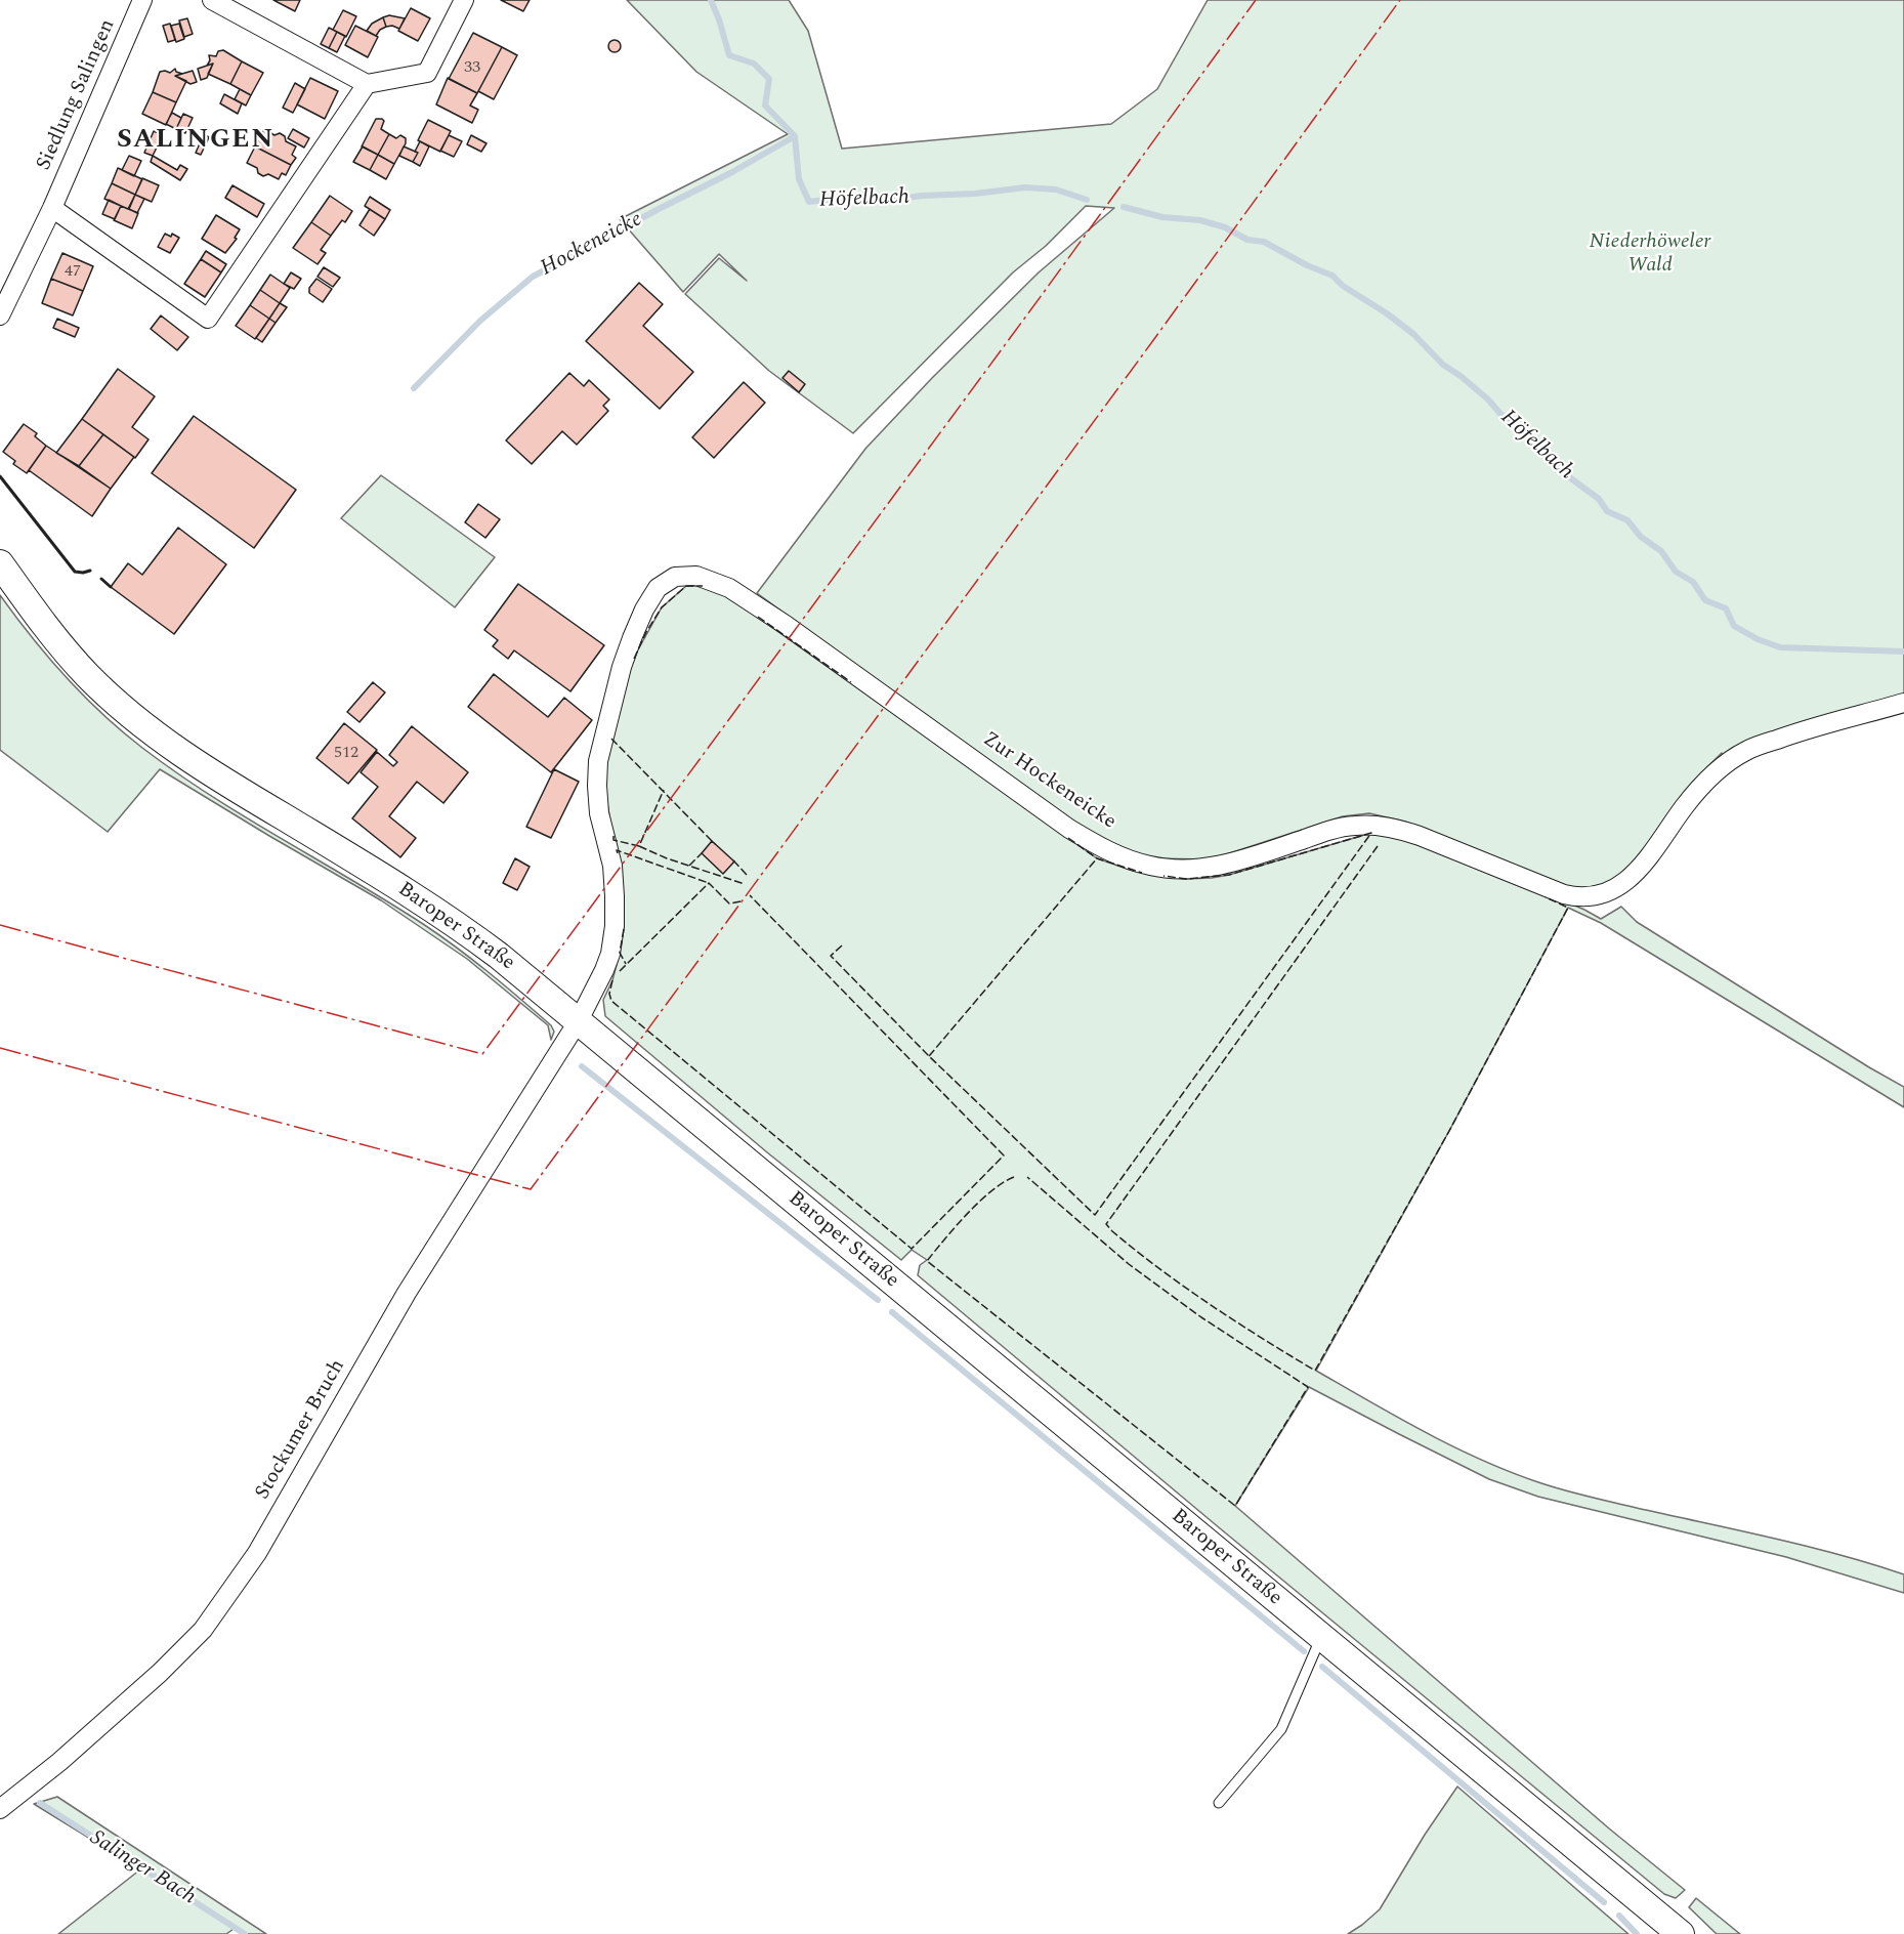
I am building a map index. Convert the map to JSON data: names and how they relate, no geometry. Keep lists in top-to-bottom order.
{
  "streets": {
    "main road": ["Baroper Straße"],
    "street": ["Siedlung Salingen", "Zur Hockeneicke", "Stockumer Bruch"]
  },
  "crossings": [
    ["Zur Hockeneicke", "Baroper Straße"],
    ["Zur Hockeneicke", "Stockumer Bruch"],
    ["Baroper Straße", "Stockumer Bruch"]
  ],
  "districts": ["SALINGEN"],
  "water": ["Höfelbach", "Hockeneicke", "Salinger Bach"],
  "parks": ["Niederhöweler Wald"],
  "house_numbers": ["33", "47", "512"]
}
